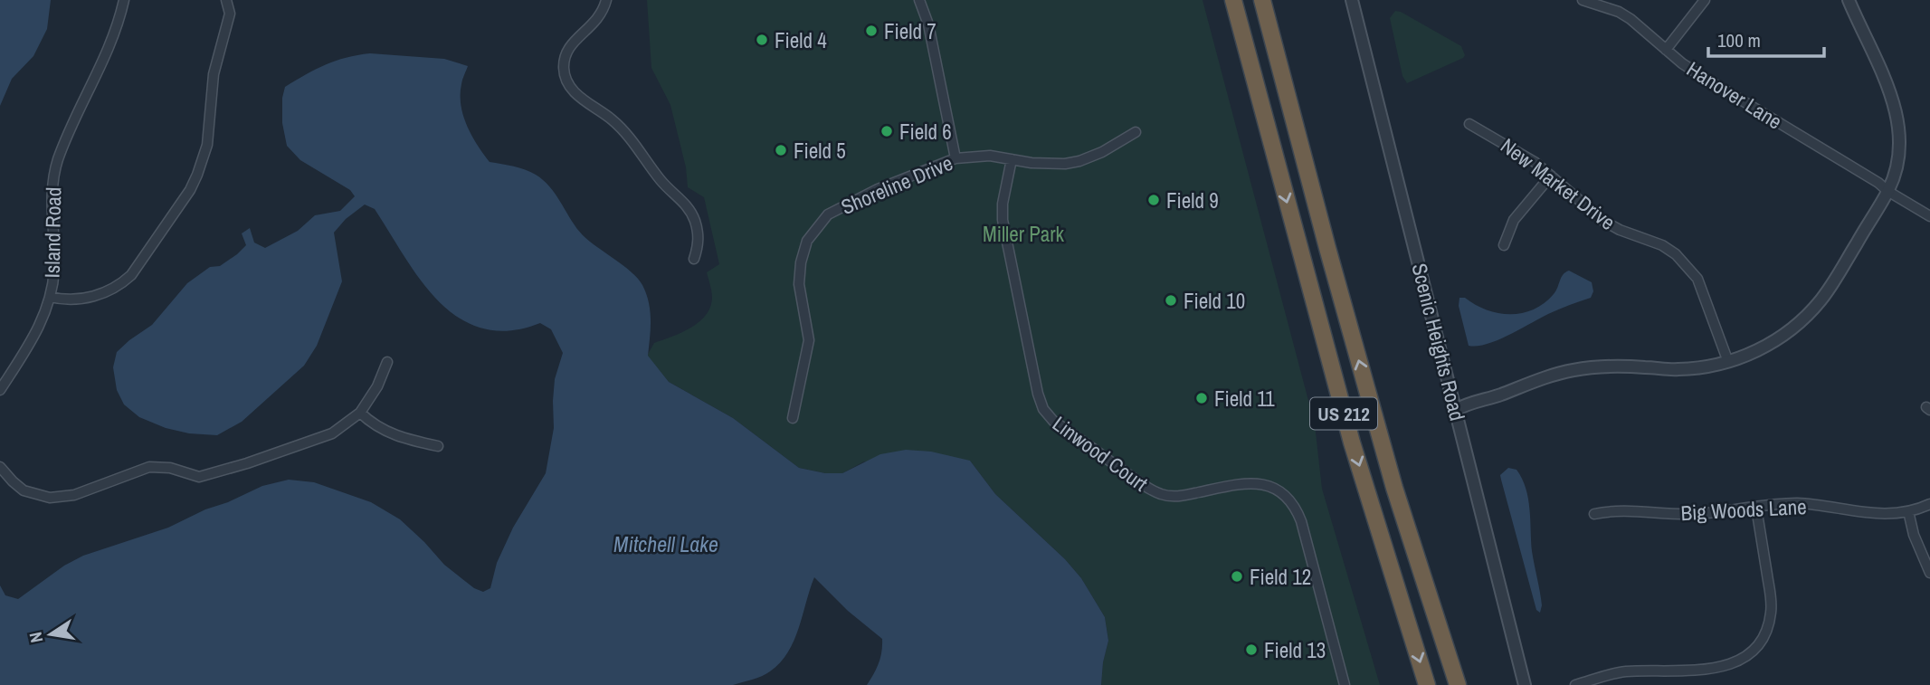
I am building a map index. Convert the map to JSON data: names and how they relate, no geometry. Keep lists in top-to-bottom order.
{
  "streets": {
    "highway": ["US 212"],
    "street": [
      "Hanover Lane",
      "New Market Drive",
      "Shoreline Drive",
      "Island Road",
      "Scenic Heights Road",
      "Linwood Court",
      "Big Woods Lane"
    ]
  },
  "crossings": [
    ["Shoreline Drive", "Linwood Court"]
  ],
  "water": ["Mitchell Lake"],
  "parks": ["Miller Park"],
  "places": [
    "Field 7",
    "Field 4",
    "Field 6",
    "Field 5",
    "Field 9",
    "Field 10",
    "Field 11",
    "Field 12",
    "Field 13"
  ],
  "scale_bar": "100 m",
  "north": "left"
}
